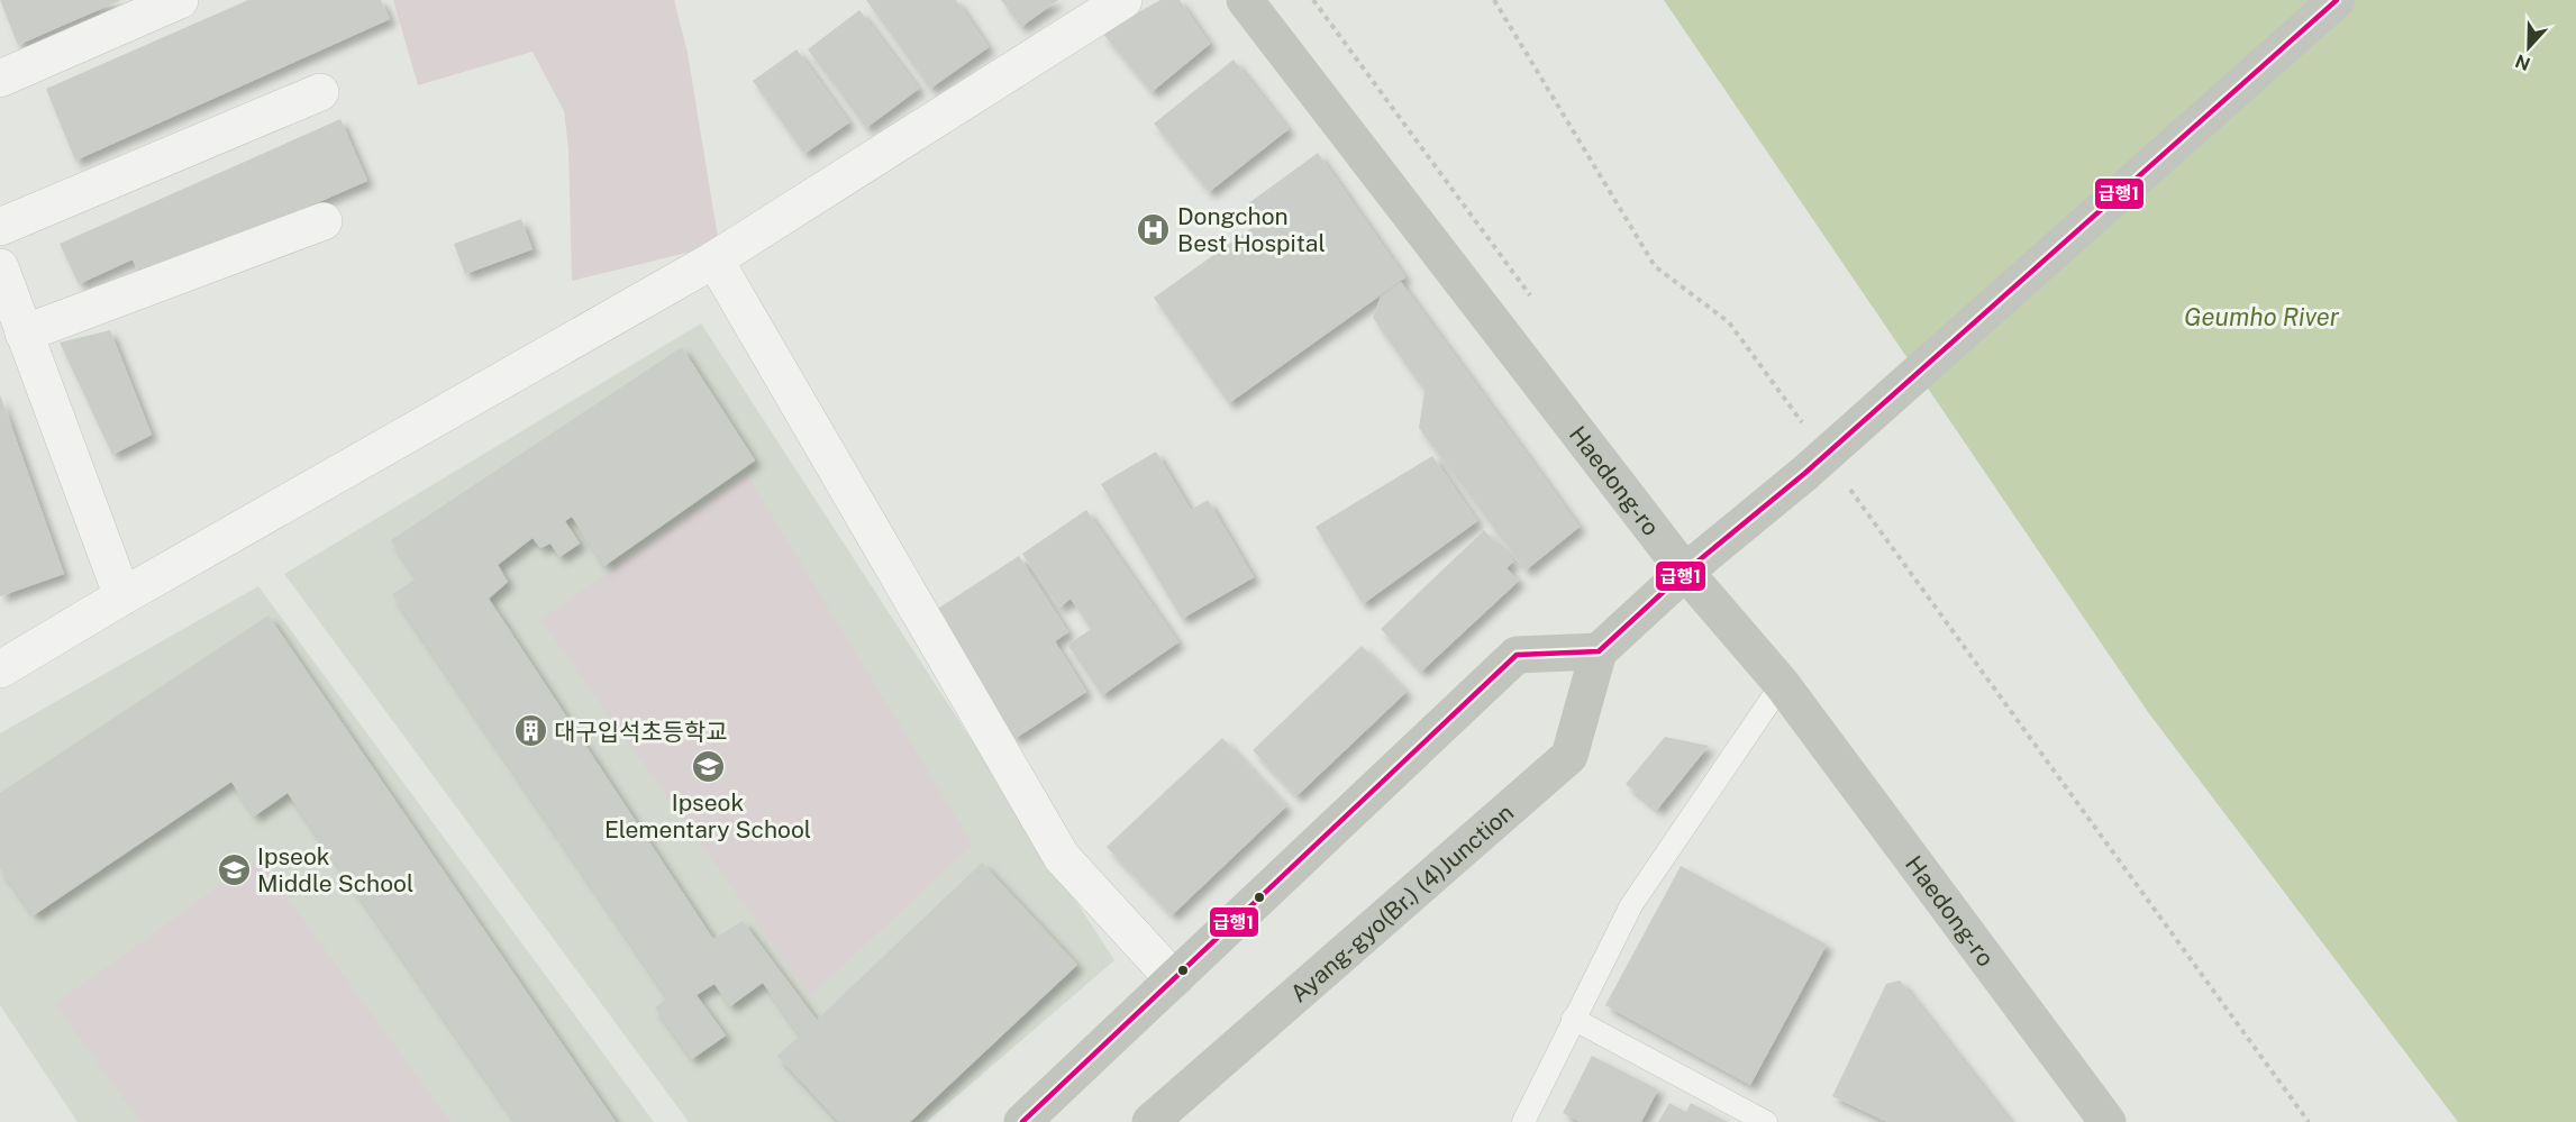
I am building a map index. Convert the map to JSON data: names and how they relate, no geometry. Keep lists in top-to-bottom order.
{
  "streets": {
    "main road": ["Haedong-ro", "Ayang-gyo(Br.) (4)Junction"]
  },
  "water": ["Geumho River"],
  "places": {
    "hospital": ["Dongchon Best Hospital"],
    "building": ["대구입석초등학교"],
    "school or university": ["Ipseok Elementary School", "Ipseok Middle School"]
  },
  "lines": ["transit line 급행1"],
  "north": "bottom"
}
